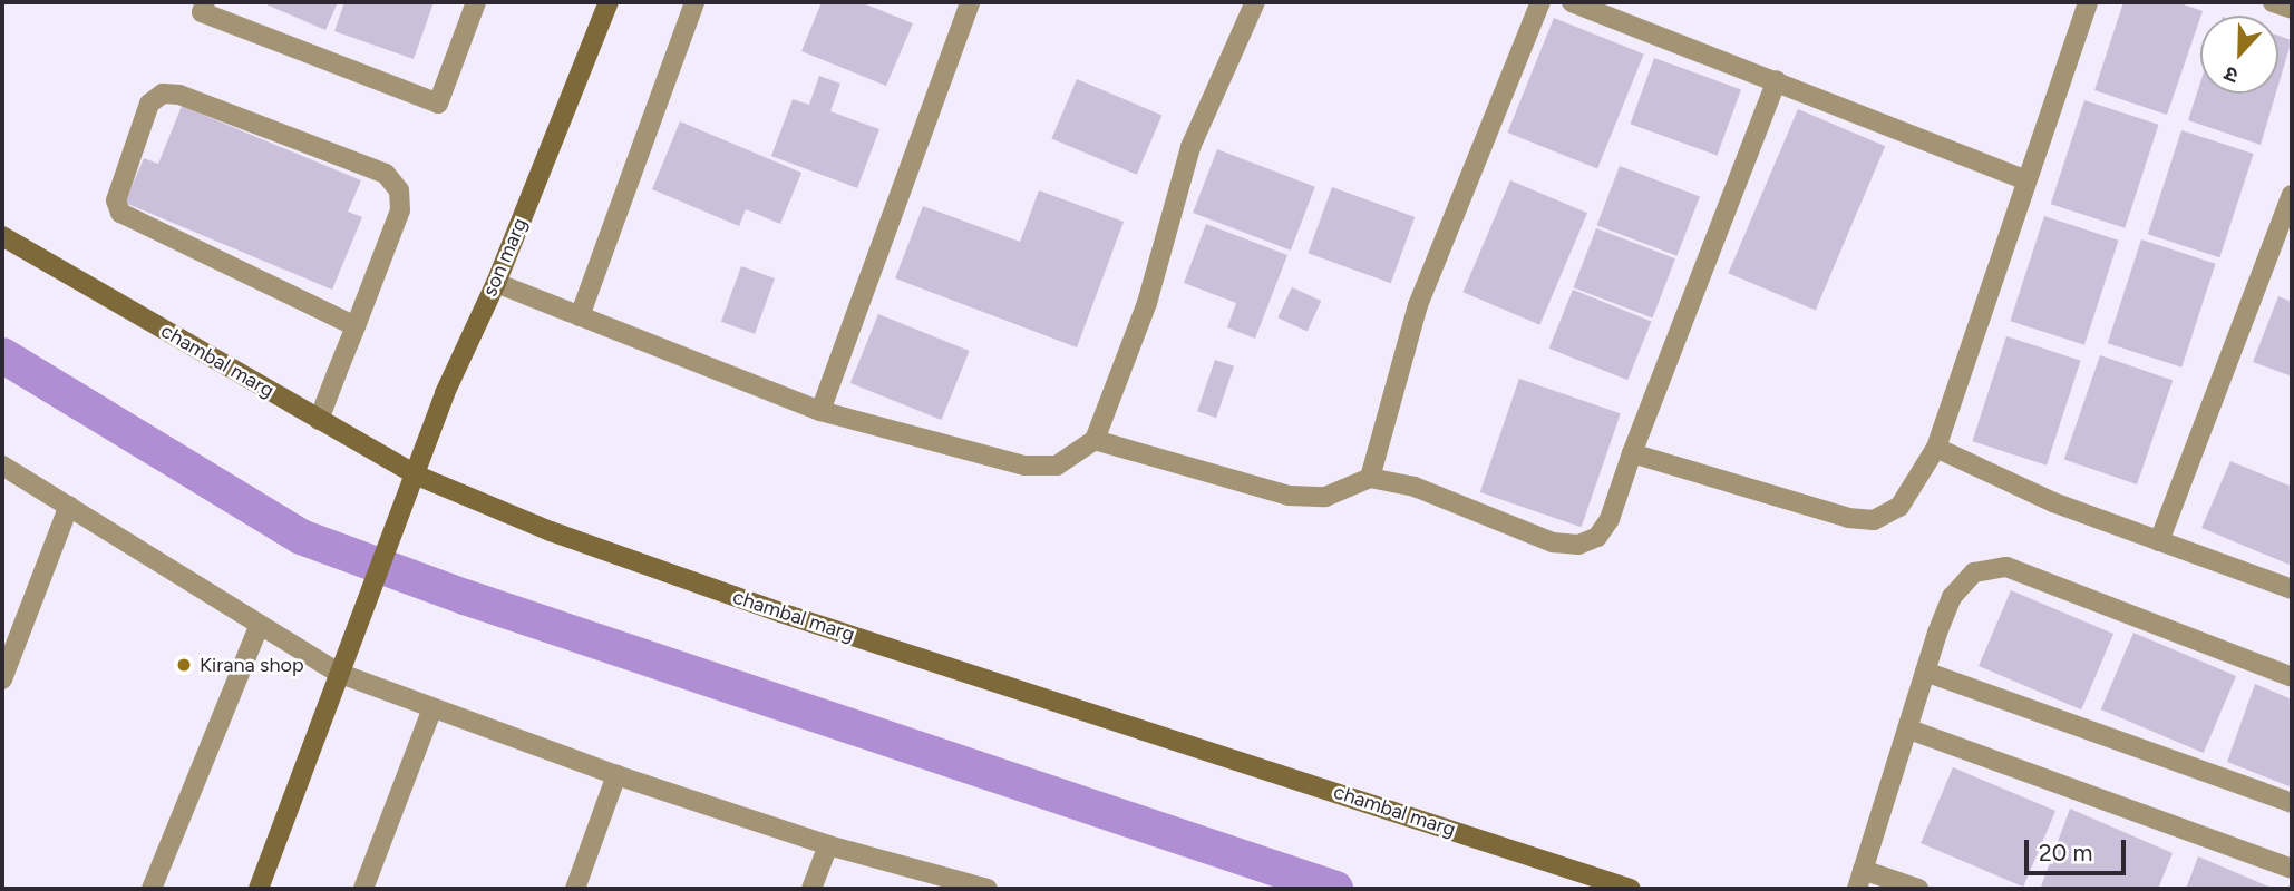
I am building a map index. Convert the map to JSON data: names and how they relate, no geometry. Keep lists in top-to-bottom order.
{
  "streets": {
    "street": ["son marg", "chambal marg"]
  },
  "crossings": [
    ["son marg", "chambal marg"]
  ],
  "places": ["Kirana shop"],
  "scale_bar": "20 m",
  "north": "bottom"
}
